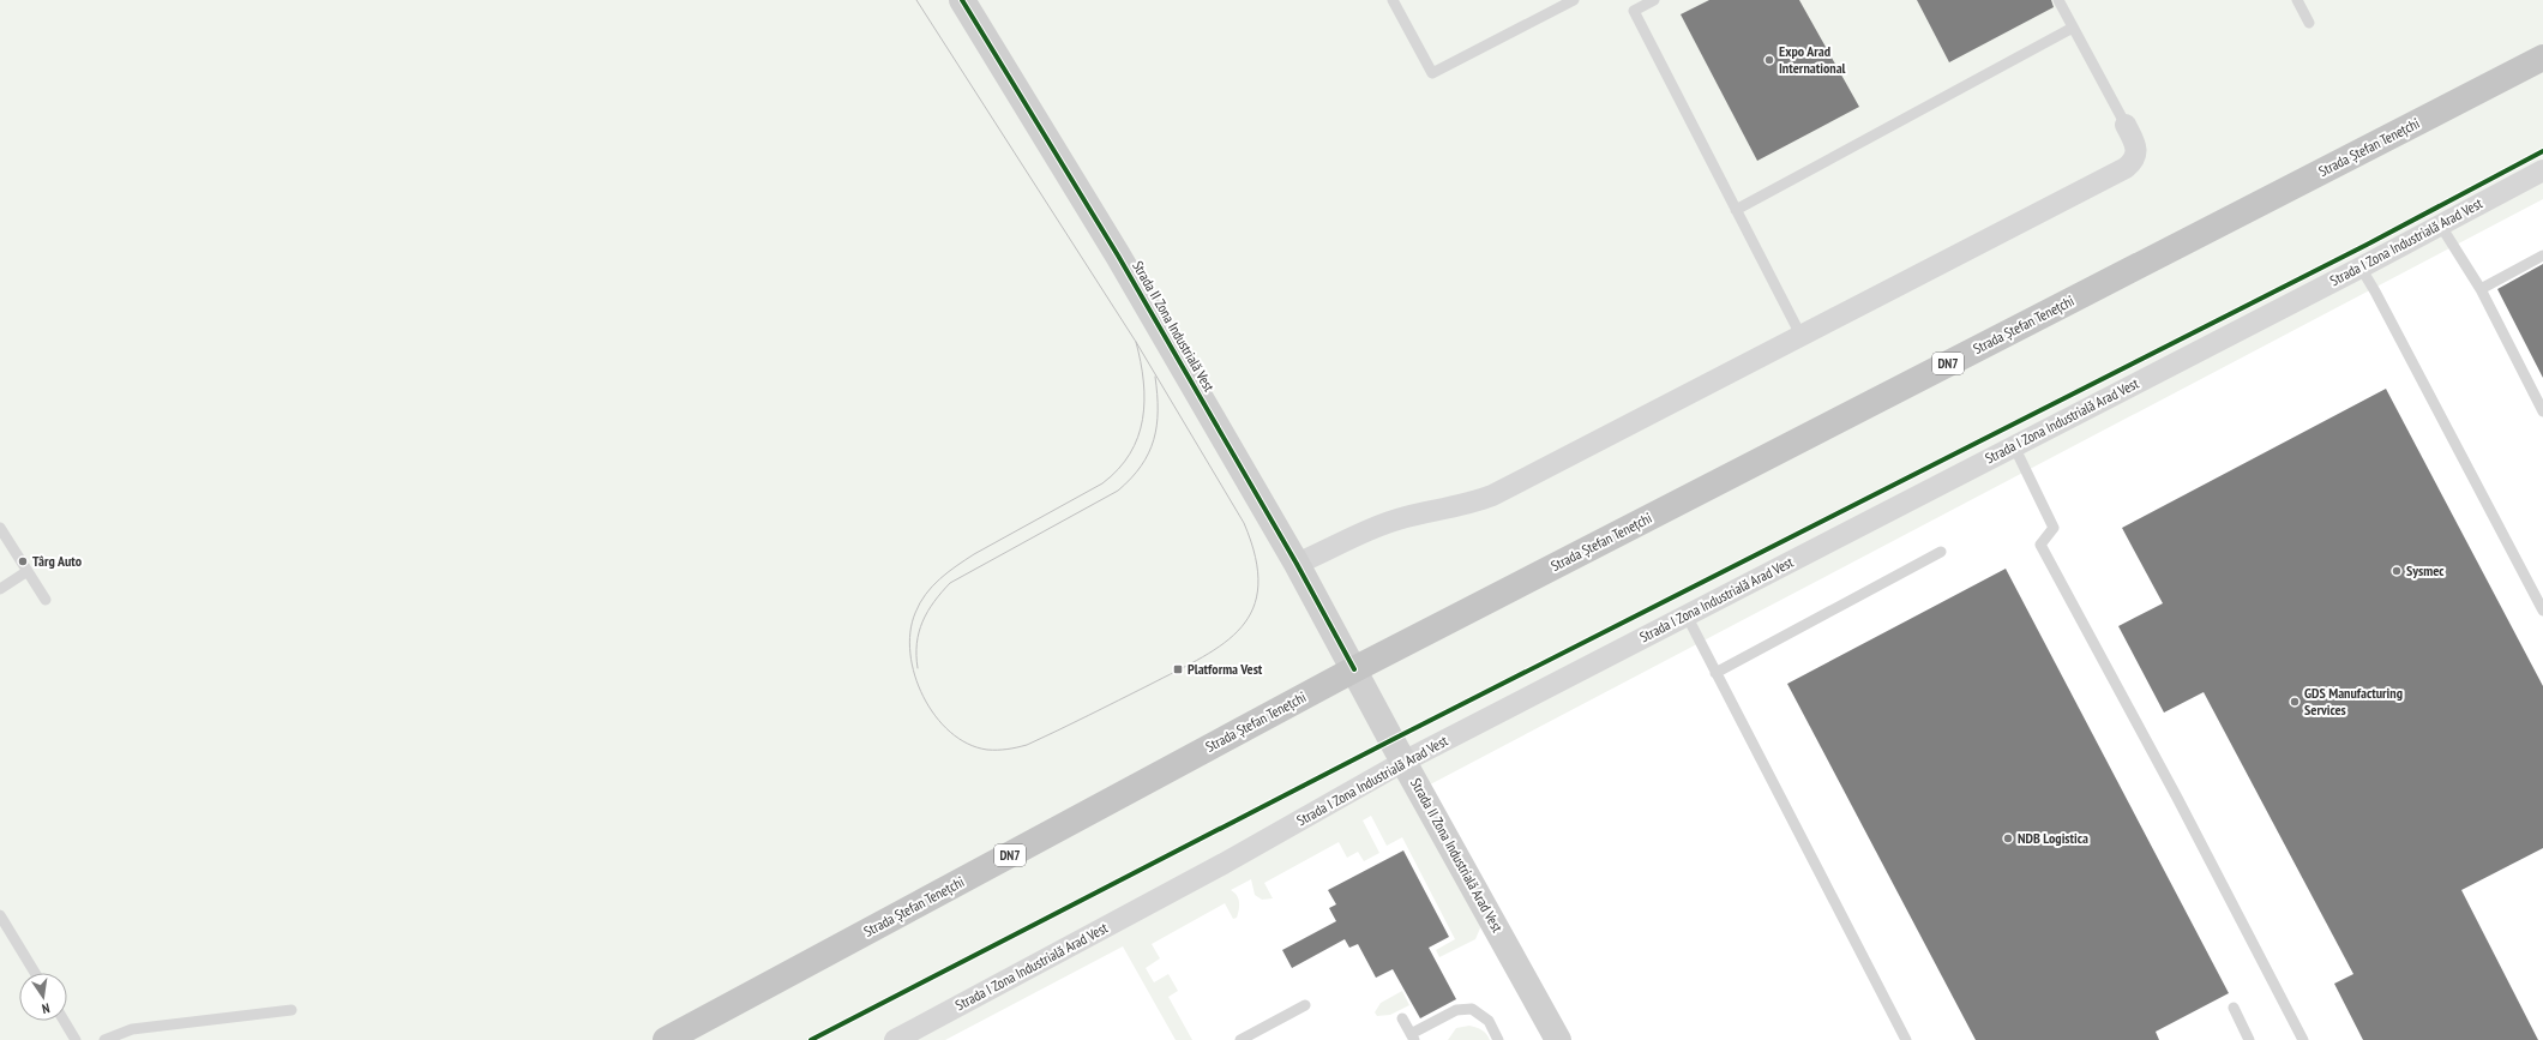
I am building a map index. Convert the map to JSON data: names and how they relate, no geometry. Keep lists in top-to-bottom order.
{
  "streets": {
    "highway": ["Strada Ștefan Tenețchi", "DN7"],
    "street": ["Strada I Zona Industrială Arad Vest", "Strada II Zona Industrială Vest", "Strada II Zona Industrială Arad Vest"]
  },
  "crossings": [
    ["Strada Ștefan Tenețchi", "Strada II Zona Industrială Vest"],
    ["Strada Ștefan Tenețchi", "Strada II Zona Industrială Arad Vest"],
    ["Strada I Zona Industrială Arad Vest", "Strada II Zona Industrială Arad Vest"],
    ["Strada II Zona Industrială Vest", "Strada II Zona Industrială Arad Vest"]
  ],
  "places": {
    "other": [
      "Expo Arad International",
      "Târg Auto",
      "Sysmec",
      "GDS Manufacturing Services",
      "NDB Logistica"
    ],
    "transit": ["Platforma Vest"]
  },
  "north": "bottom"
}
